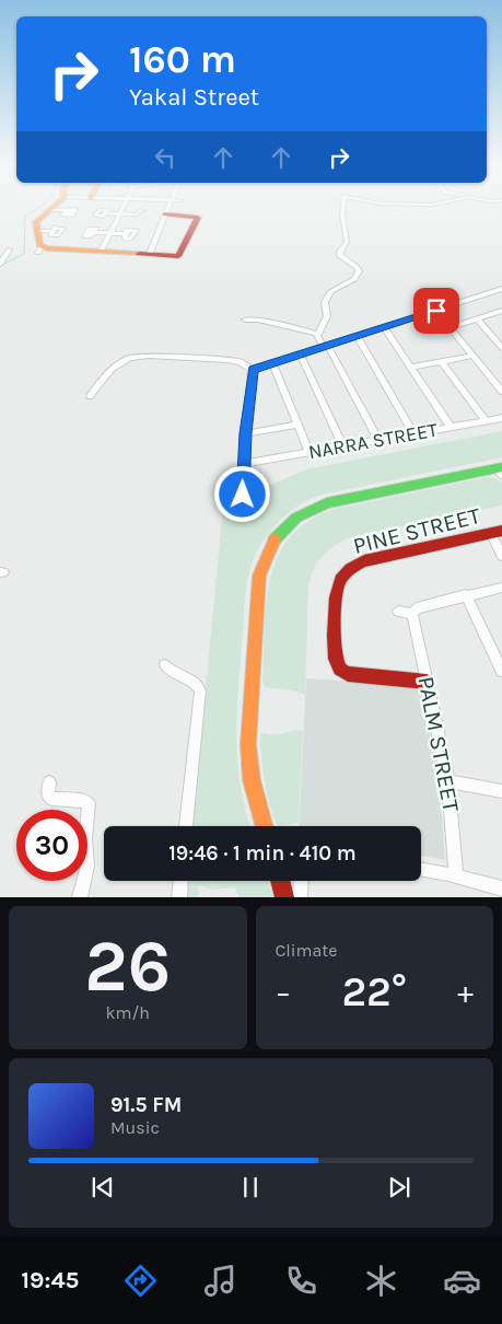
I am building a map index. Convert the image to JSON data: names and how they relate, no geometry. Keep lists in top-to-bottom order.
{
  "streets": {
    "street": ["NARRA STREET", "PINE STREET", "PALM STREET"]
  },
  "crossings": [
    ["PINE STREET", "PALM STREET"]
  ],
  "page": {
    "turn": ["160 m", "Yakal Street"],
    "limit": "30",
    "trip": "19:46 · 1 min · 410 m",
    "tile": [
      ["26", "km/h"],
      "Climate"
    ],
    "heat": ["−", "22°", "+"],
    "song": ["91.5 FM", "Music"],
    "tabs": "19:45"
  }
}
